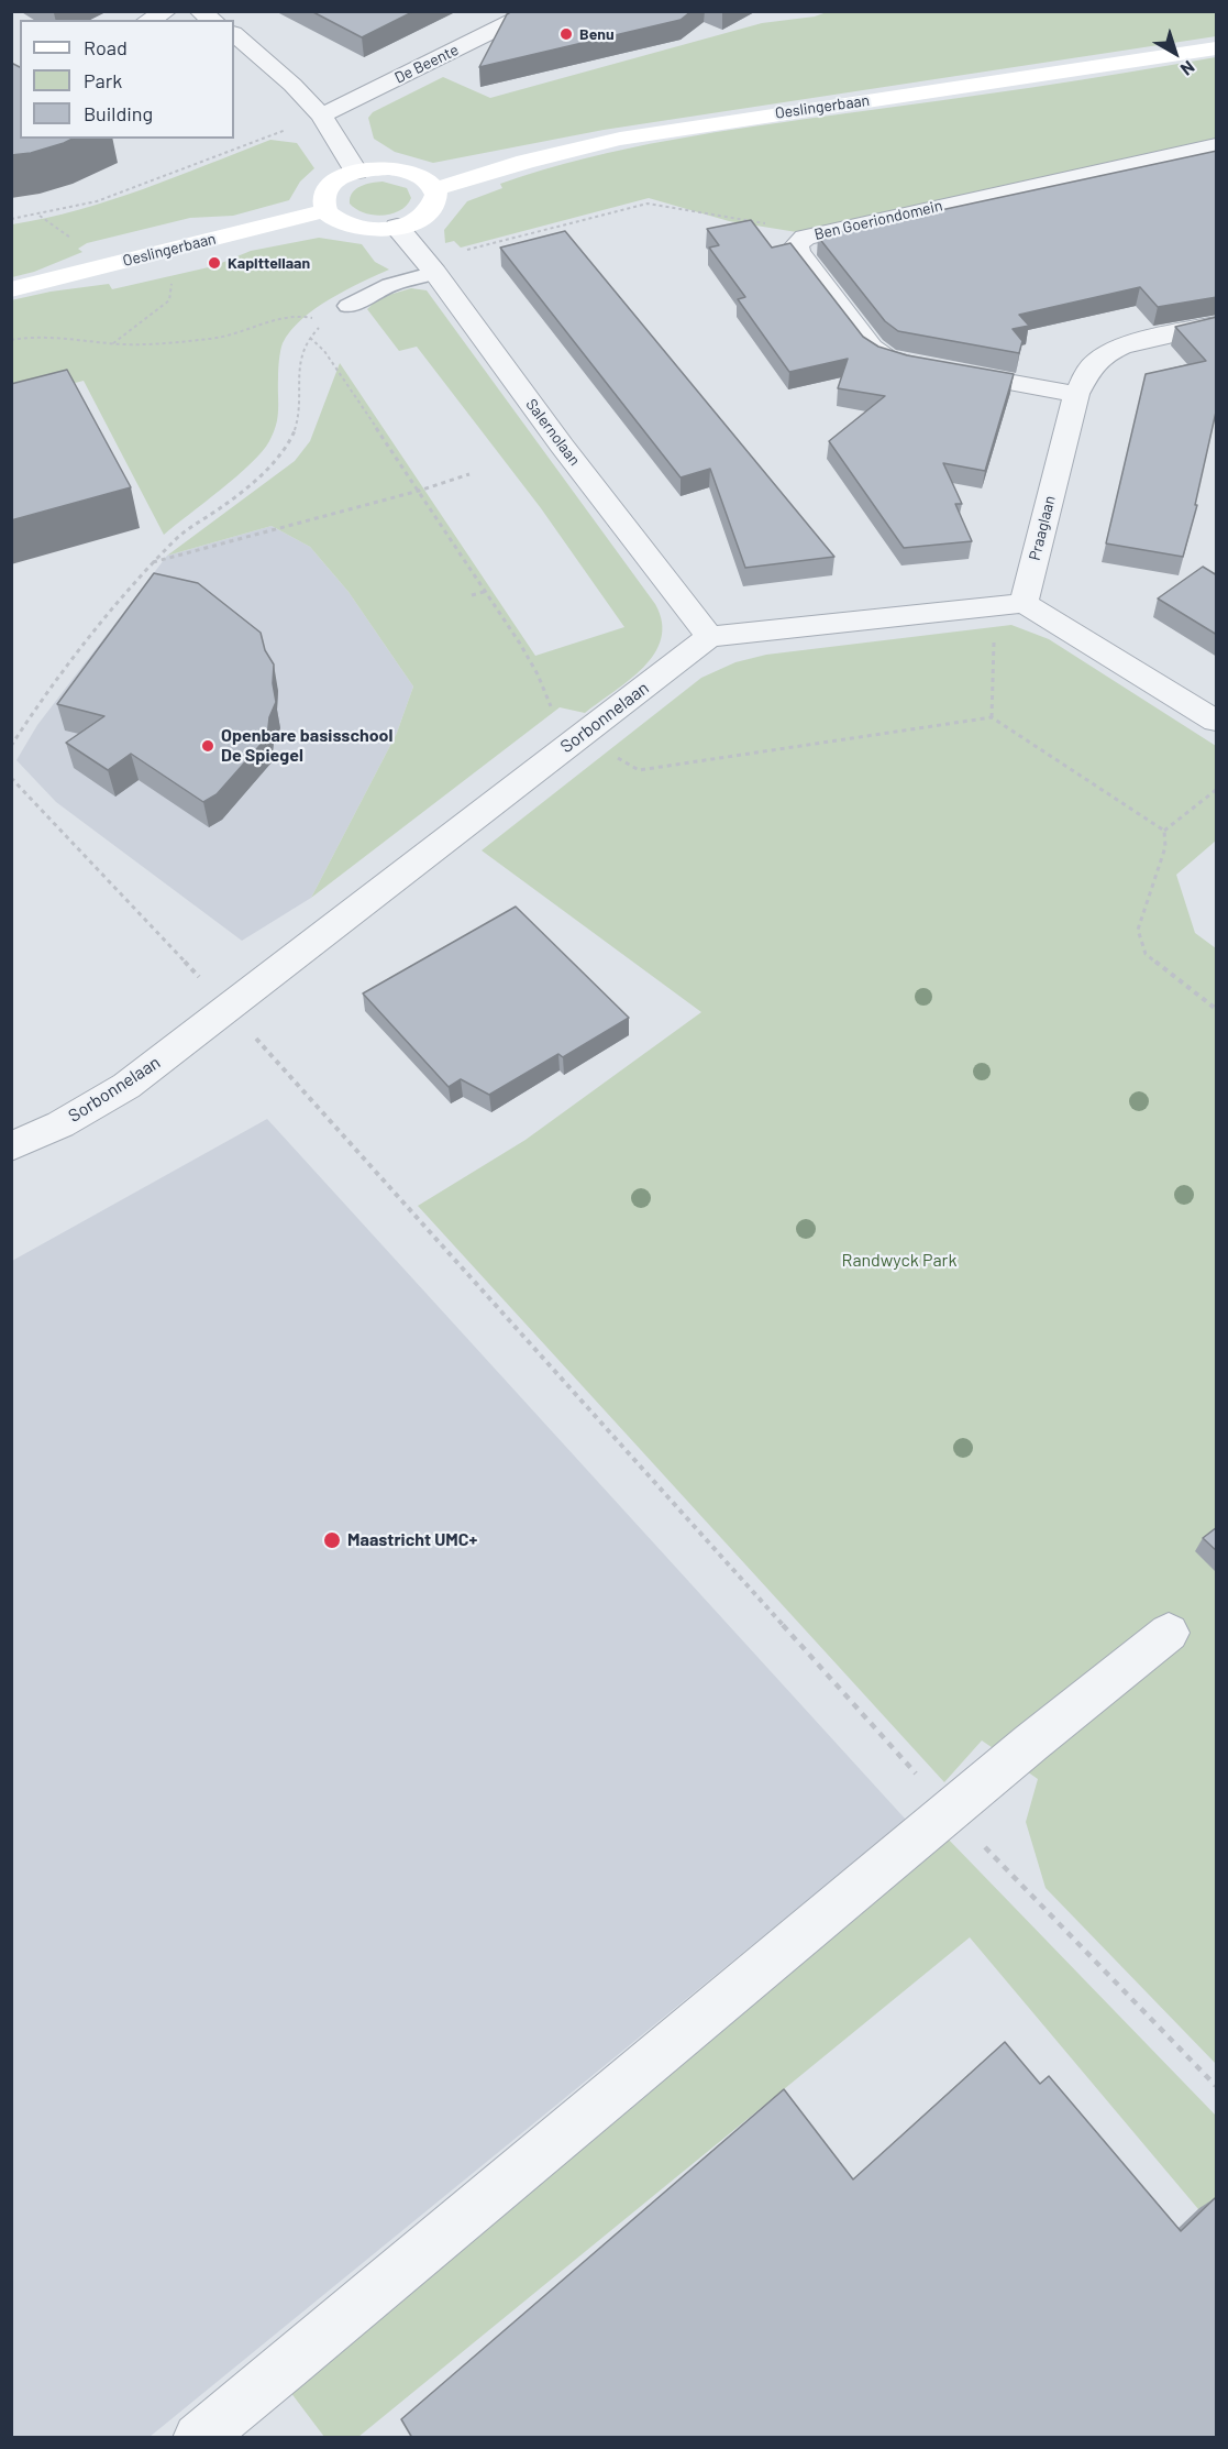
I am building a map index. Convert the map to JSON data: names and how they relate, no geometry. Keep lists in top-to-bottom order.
{
  "streets": {
    "main road": ["Oeslingerbaan"],
    "street": [
      "De Beente",
      "Ben Goeriondomein",
      "Salernolaan",
      "Praaglaan",
      "Sorbonnelaan"
    ]
  },
  "crossings": [
    ["Ben Goeriondomein", "Praaglaan"],
    ["Salernolaan", "Sorbonnelaan"]
  ],
  "parks": ["Randwyck Park"],
  "places": [
    "Benu",
    "Kapittellaan",
    "Openbare basisschool De Spiegel",
    "Maastricht UMC+"
  ],
  "legend": ["Road", "Park", "Building"],
  "north": "bottom right"
}
